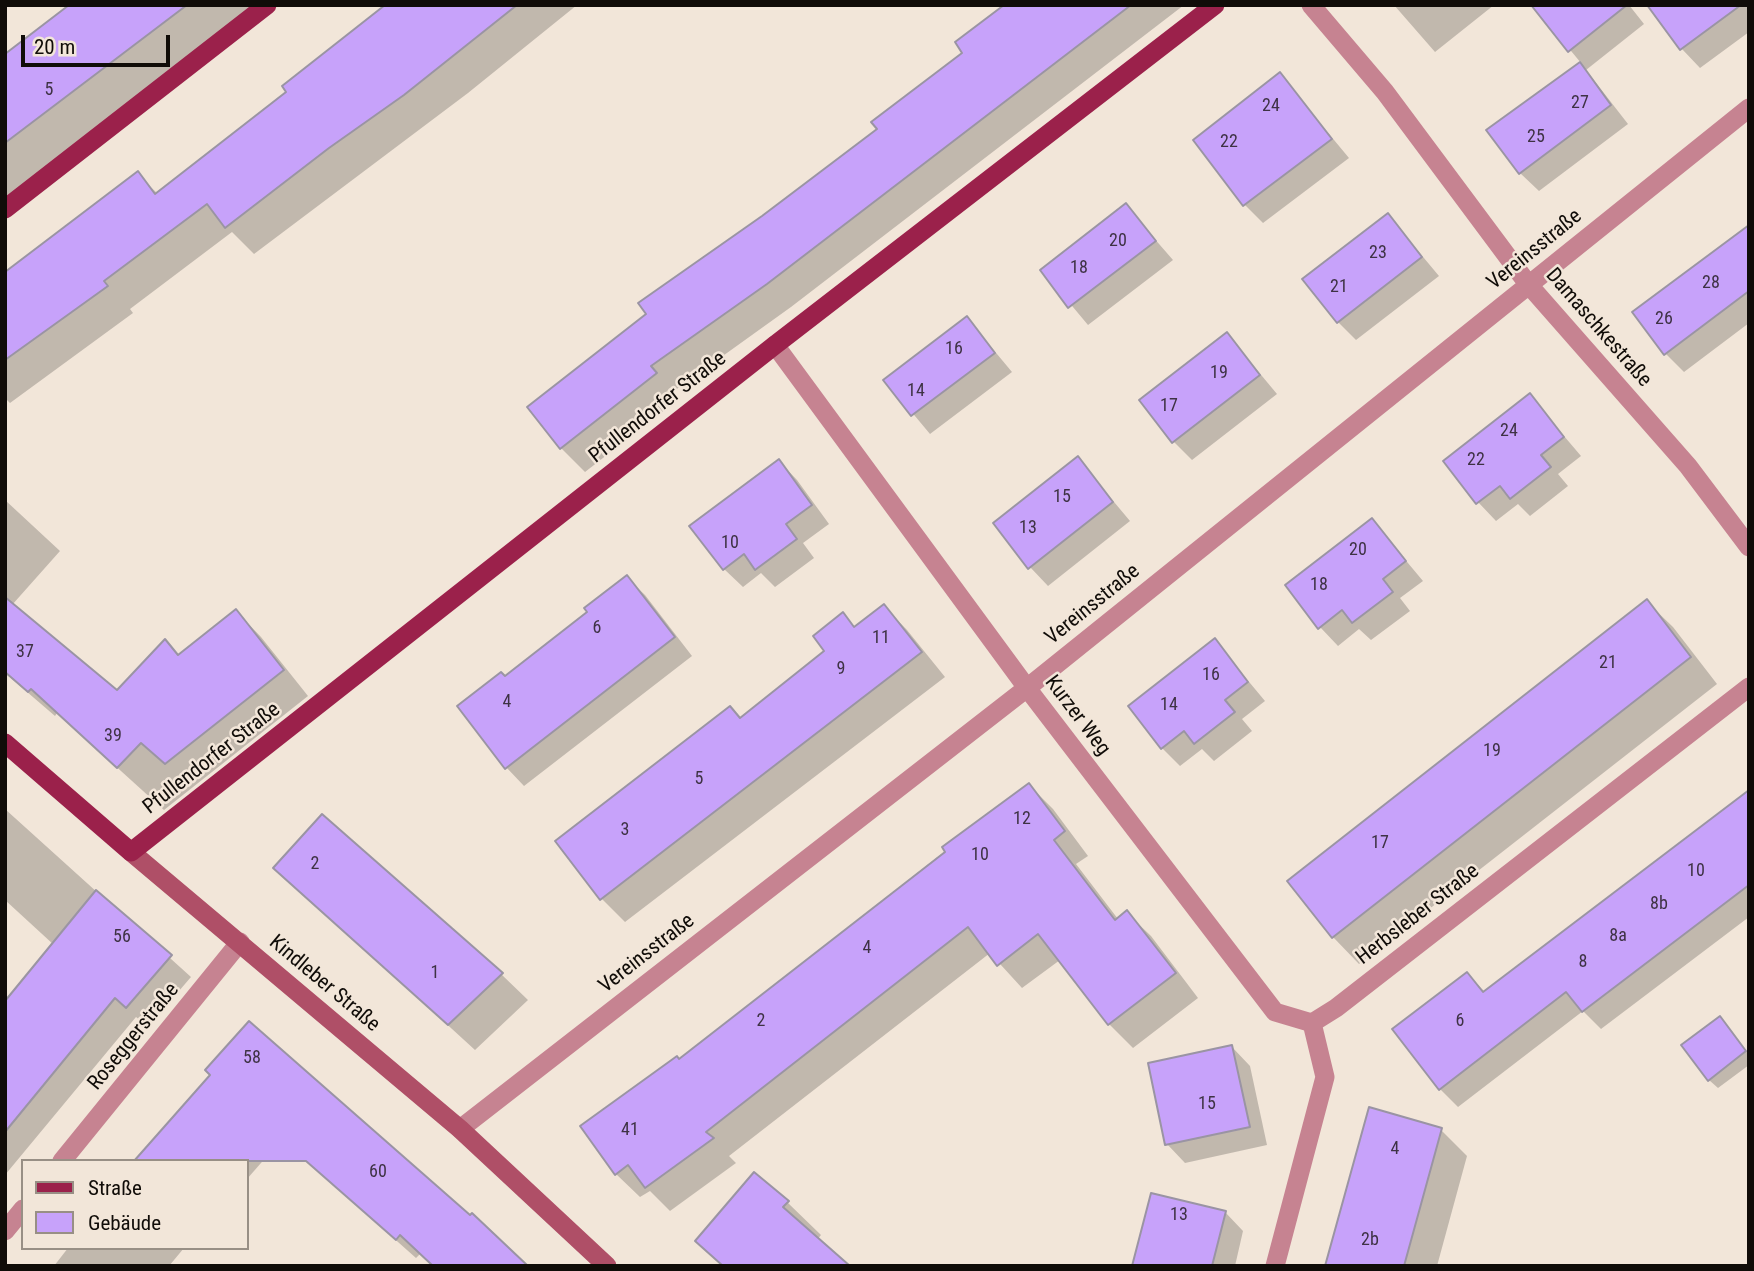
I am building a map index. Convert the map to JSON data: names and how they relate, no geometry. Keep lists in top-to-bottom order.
{
  "streets": {
    "main road": ["Pfullendorfer Straße", "Kindleber Straße"],
    "street": [
      "Vereinsstraße",
      "Damaschkestraße",
      "Kurzer Weg",
      "Herbsleber Straße",
      "Roseggerstraße"
    ]
  },
  "crossings": [
    ["Vereinsstraße", "Damaschkestraße"],
    ["Vereinsstraße", "Kurzer Weg"],
    ["Vereinsstraße", "Kindleber Straße"],
    ["Pfullendorfer Straße", "Kurzer Weg"],
    ["Pfullendorfer Straße", "Kindleber Straße"],
    ["Kurzer Weg", "Herbsleber Straße"],
    ["Kindleber Straße", "Roseggerstraße"]
  ],
  "house_numbers": [
    "5",
    "27",
    "24",
    "25",
    "22",
    "20",
    "23",
    "18",
    "28",
    "21",
    "26",
    "16",
    "19",
    "14",
    "17",
    "24",
    "22",
    "15",
    "13",
    "10",
    "20",
    "18",
    "6",
    "11",
    "37",
    "21",
    "9",
    "16",
    "4",
    "14",
    "39",
    "19",
    "5",
    "12",
    "3",
    "17",
    "10",
    "2",
    "10",
    "8b",
    "8a",
    "56",
    "4",
    "8",
    "1",
    "2",
    "6",
    "58",
    "15",
    "41",
    "4",
    "60",
    "13",
    "2b"
  ],
  "legend": ["Straße", "Gebäude"],
  "scale_bar": "20 m"
}
